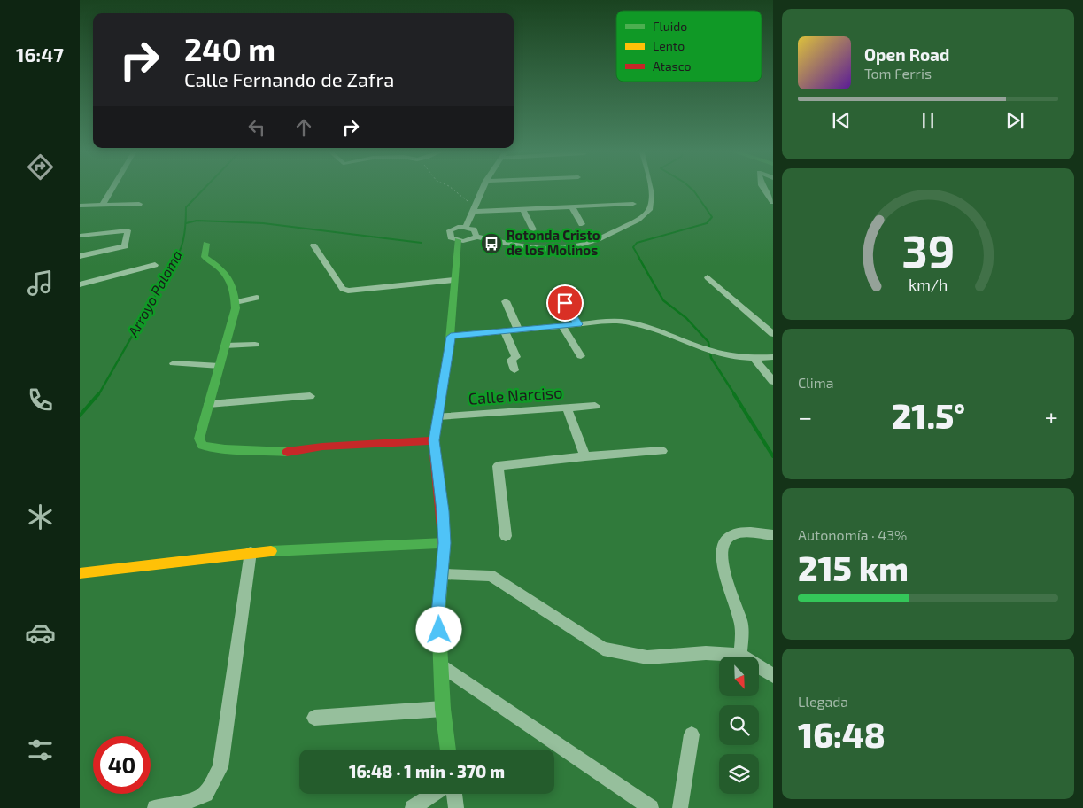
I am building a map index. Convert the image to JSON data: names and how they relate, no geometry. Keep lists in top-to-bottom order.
{
  "streets": {
    "street": ["Calle Narciso"]
  },
  "water": ["Arroyo Paloma"],
  "places": {
    "bus stop": ["Rotonda Cristo de los Molinos"]
  },
  "legend": ["Fluido", "Lento", "Atasco"],
  "north": "bottom right",
  "page": {
    "tabs": "16:47",
    "turn": ["240 m", "Calle Fernando de Zafra"],
    "song": ["Open Road", "Tom Ferris"],
    "tile": [
      "Clima",
      ["Autonomía · 43%", "215 km"],
      ["Llegada", "16:48"]
    ],
    "heat": ["−", "21.5°", "+"],
    "limit": "40",
    "trip": "16:48 · 1 min · 370 m",
    "gauge": ["39", "km/h"]
  }
}
